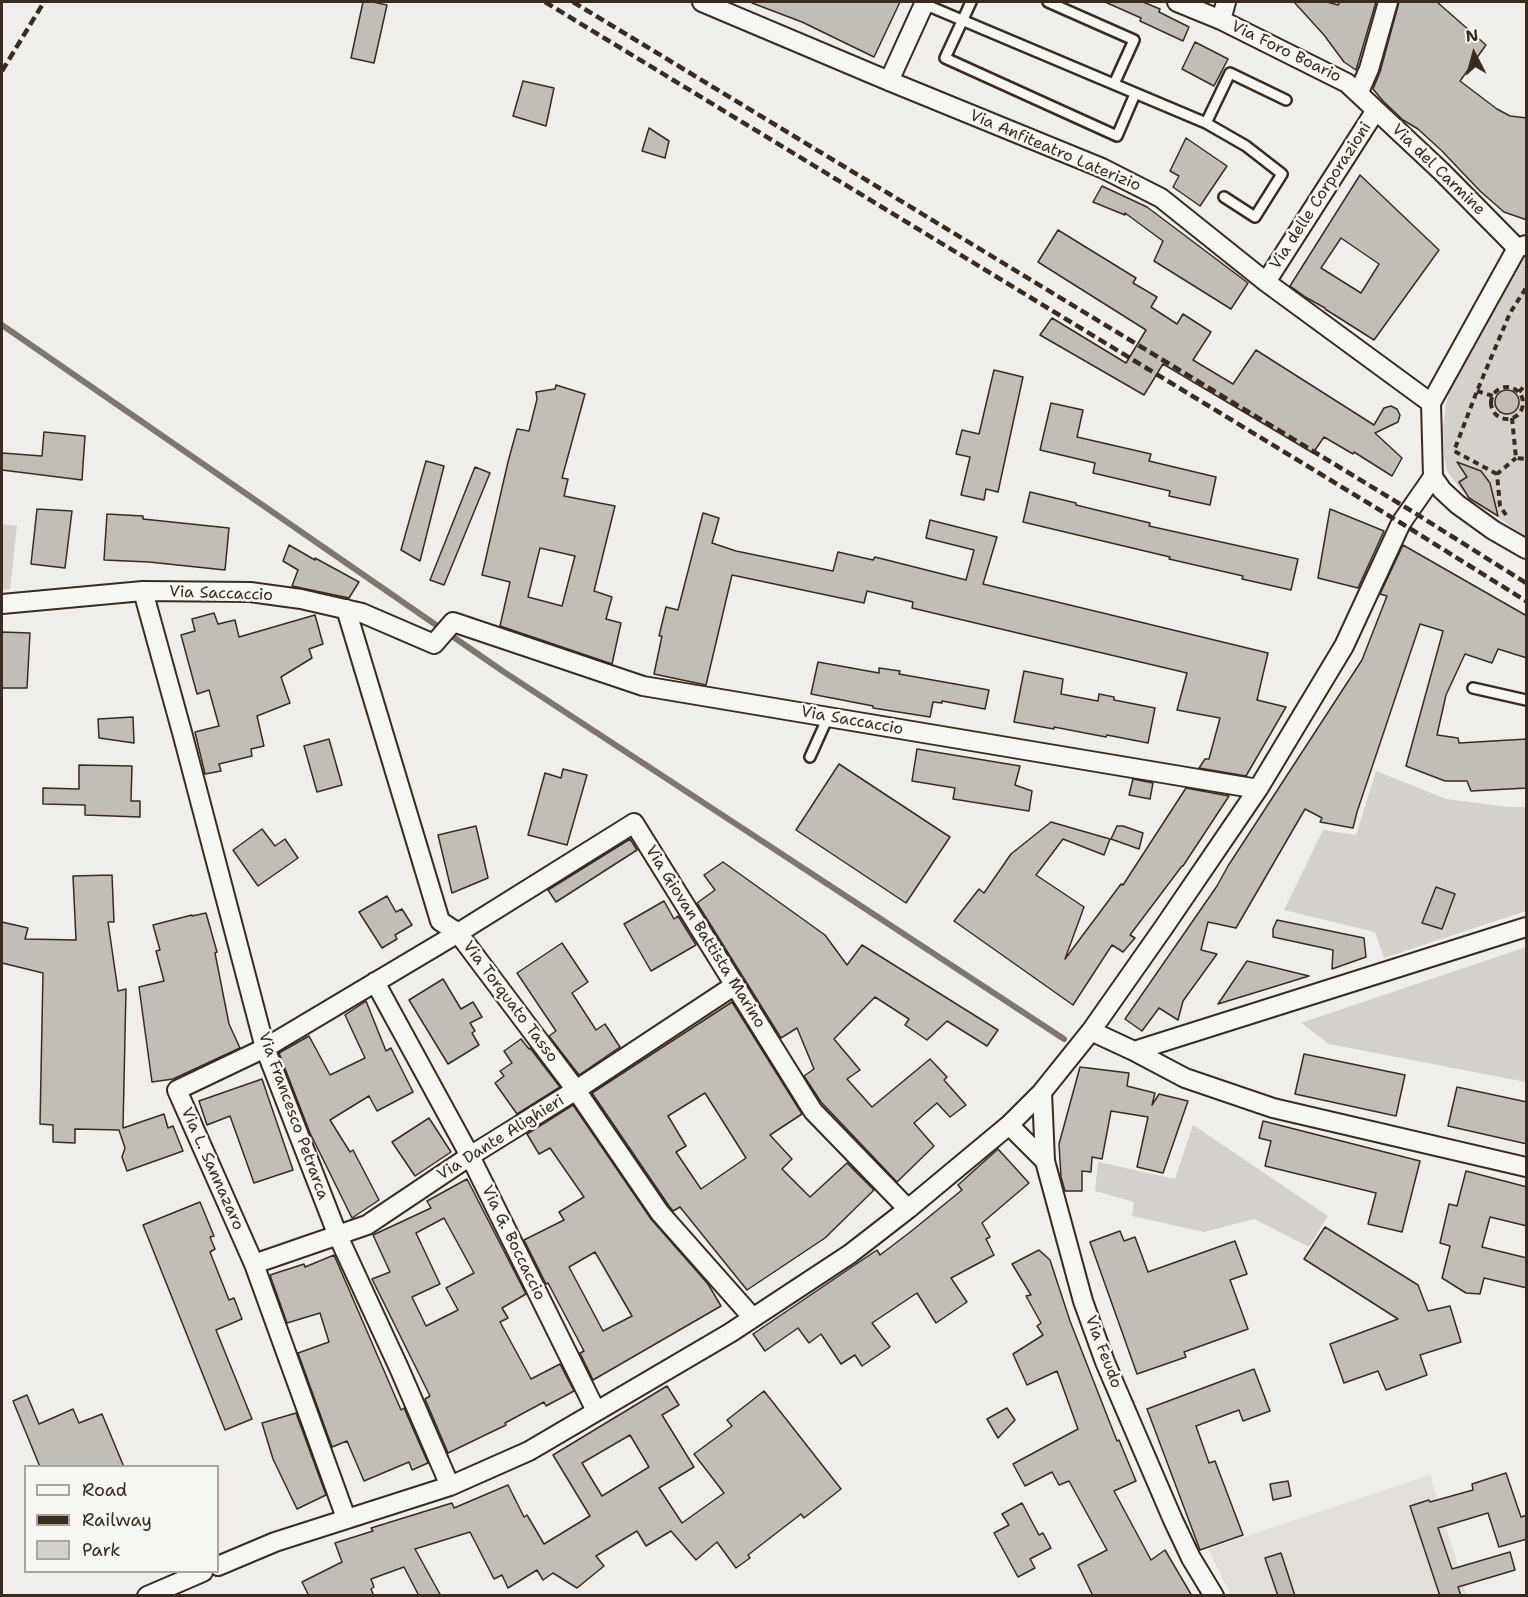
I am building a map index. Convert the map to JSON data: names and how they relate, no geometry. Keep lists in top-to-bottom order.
{
  "streets": {
    "street": [
      "Via Foro Boario",
      "Via Anfiteatro Laterizio",
      "Via del Carmine",
      "Via delle Corporazioni",
      "Via Saccaccio",
      "Via Giovan Battista Marino",
      "Via Torquato Tasso",
      "Via Francesco Petrarca",
      "Via Dante Alighieri",
      "Via L. Sannazaro",
      "Via G. Boccaccio",
      "Via Feudo"
    ]
  },
  "crossings": [
    ["Via Foro Boario", "Via del Carmine"],
    ["Via Anfiteatro Laterizio", "Via delle Corporazioni"],
    ["Via del Carmine", "Via delle Corporazioni"],
    ["Via Saccaccio", "Via Torquato Tasso"],
    ["Via Saccaccio", "Via Francesco Petrarca"],
    ["Via Giovan Battista Marino", "Via Torquato Tasso"],
    ["Via Giovan Battista Marino", "Via Dante Alighieri"],
    ["Via Giovan Battista Marino", "Via L. Sannazaro"],
    ["Via Torquato Tasso", "Via Dante Alighieri"],
    ["Via Torquato Tasso", "Via L. Sannazaro"],
    ["Via Francesco Petrarca", "Via Dante Alighieri"],
    ["Via Francesco Petrarca", "Via L. Sannazaro"],
    ["Via Dante Alighieri", "Via L. Sannazaro"],
    ["Via Dante Alighieri", "Via G. Boccaccio"],
    ["Via L. Sannazaro", "Via G. Boccaccio"]
  ],
  "legend": ["Road", "Railway", "Park"],
  "north": "top"
}
